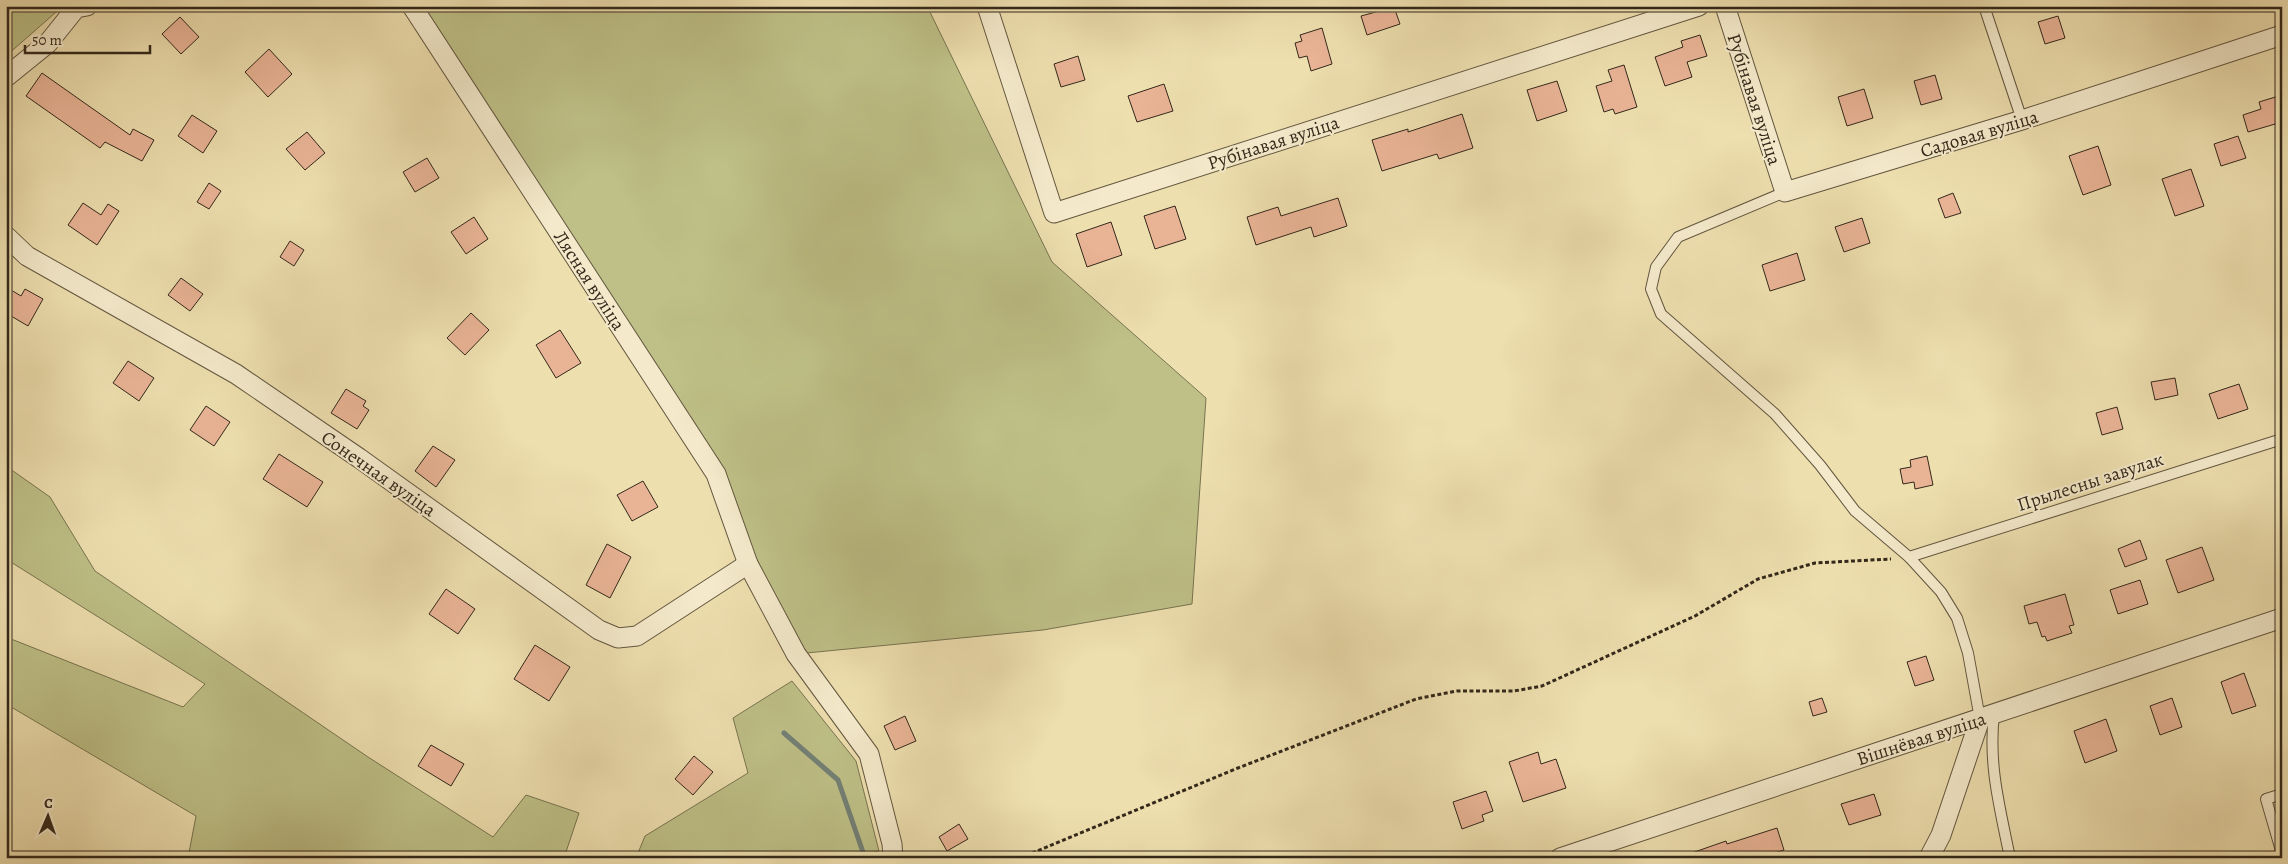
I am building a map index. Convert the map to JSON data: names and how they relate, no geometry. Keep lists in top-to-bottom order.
{
  "streets": {
    "street": [
      "Рубінавая вуліца",
      "Садовая вуліца",
      "Лясная вуліца",
      "Сонечная вуліца",
      "Вішнёвая вуліца"
    ],
    "lane": ["Прылесны завулак"]
  },
  "crossings": [
    ["Рубінавая вуліца", "Садовая вуліца"],
    ["Садовая вуліца", "Прылесны завулак"],
    ["Лясная вуліца", "Сонечная вуліца"]
  ],
  "scale_bar": "50 m",
  "north": "top"
}
